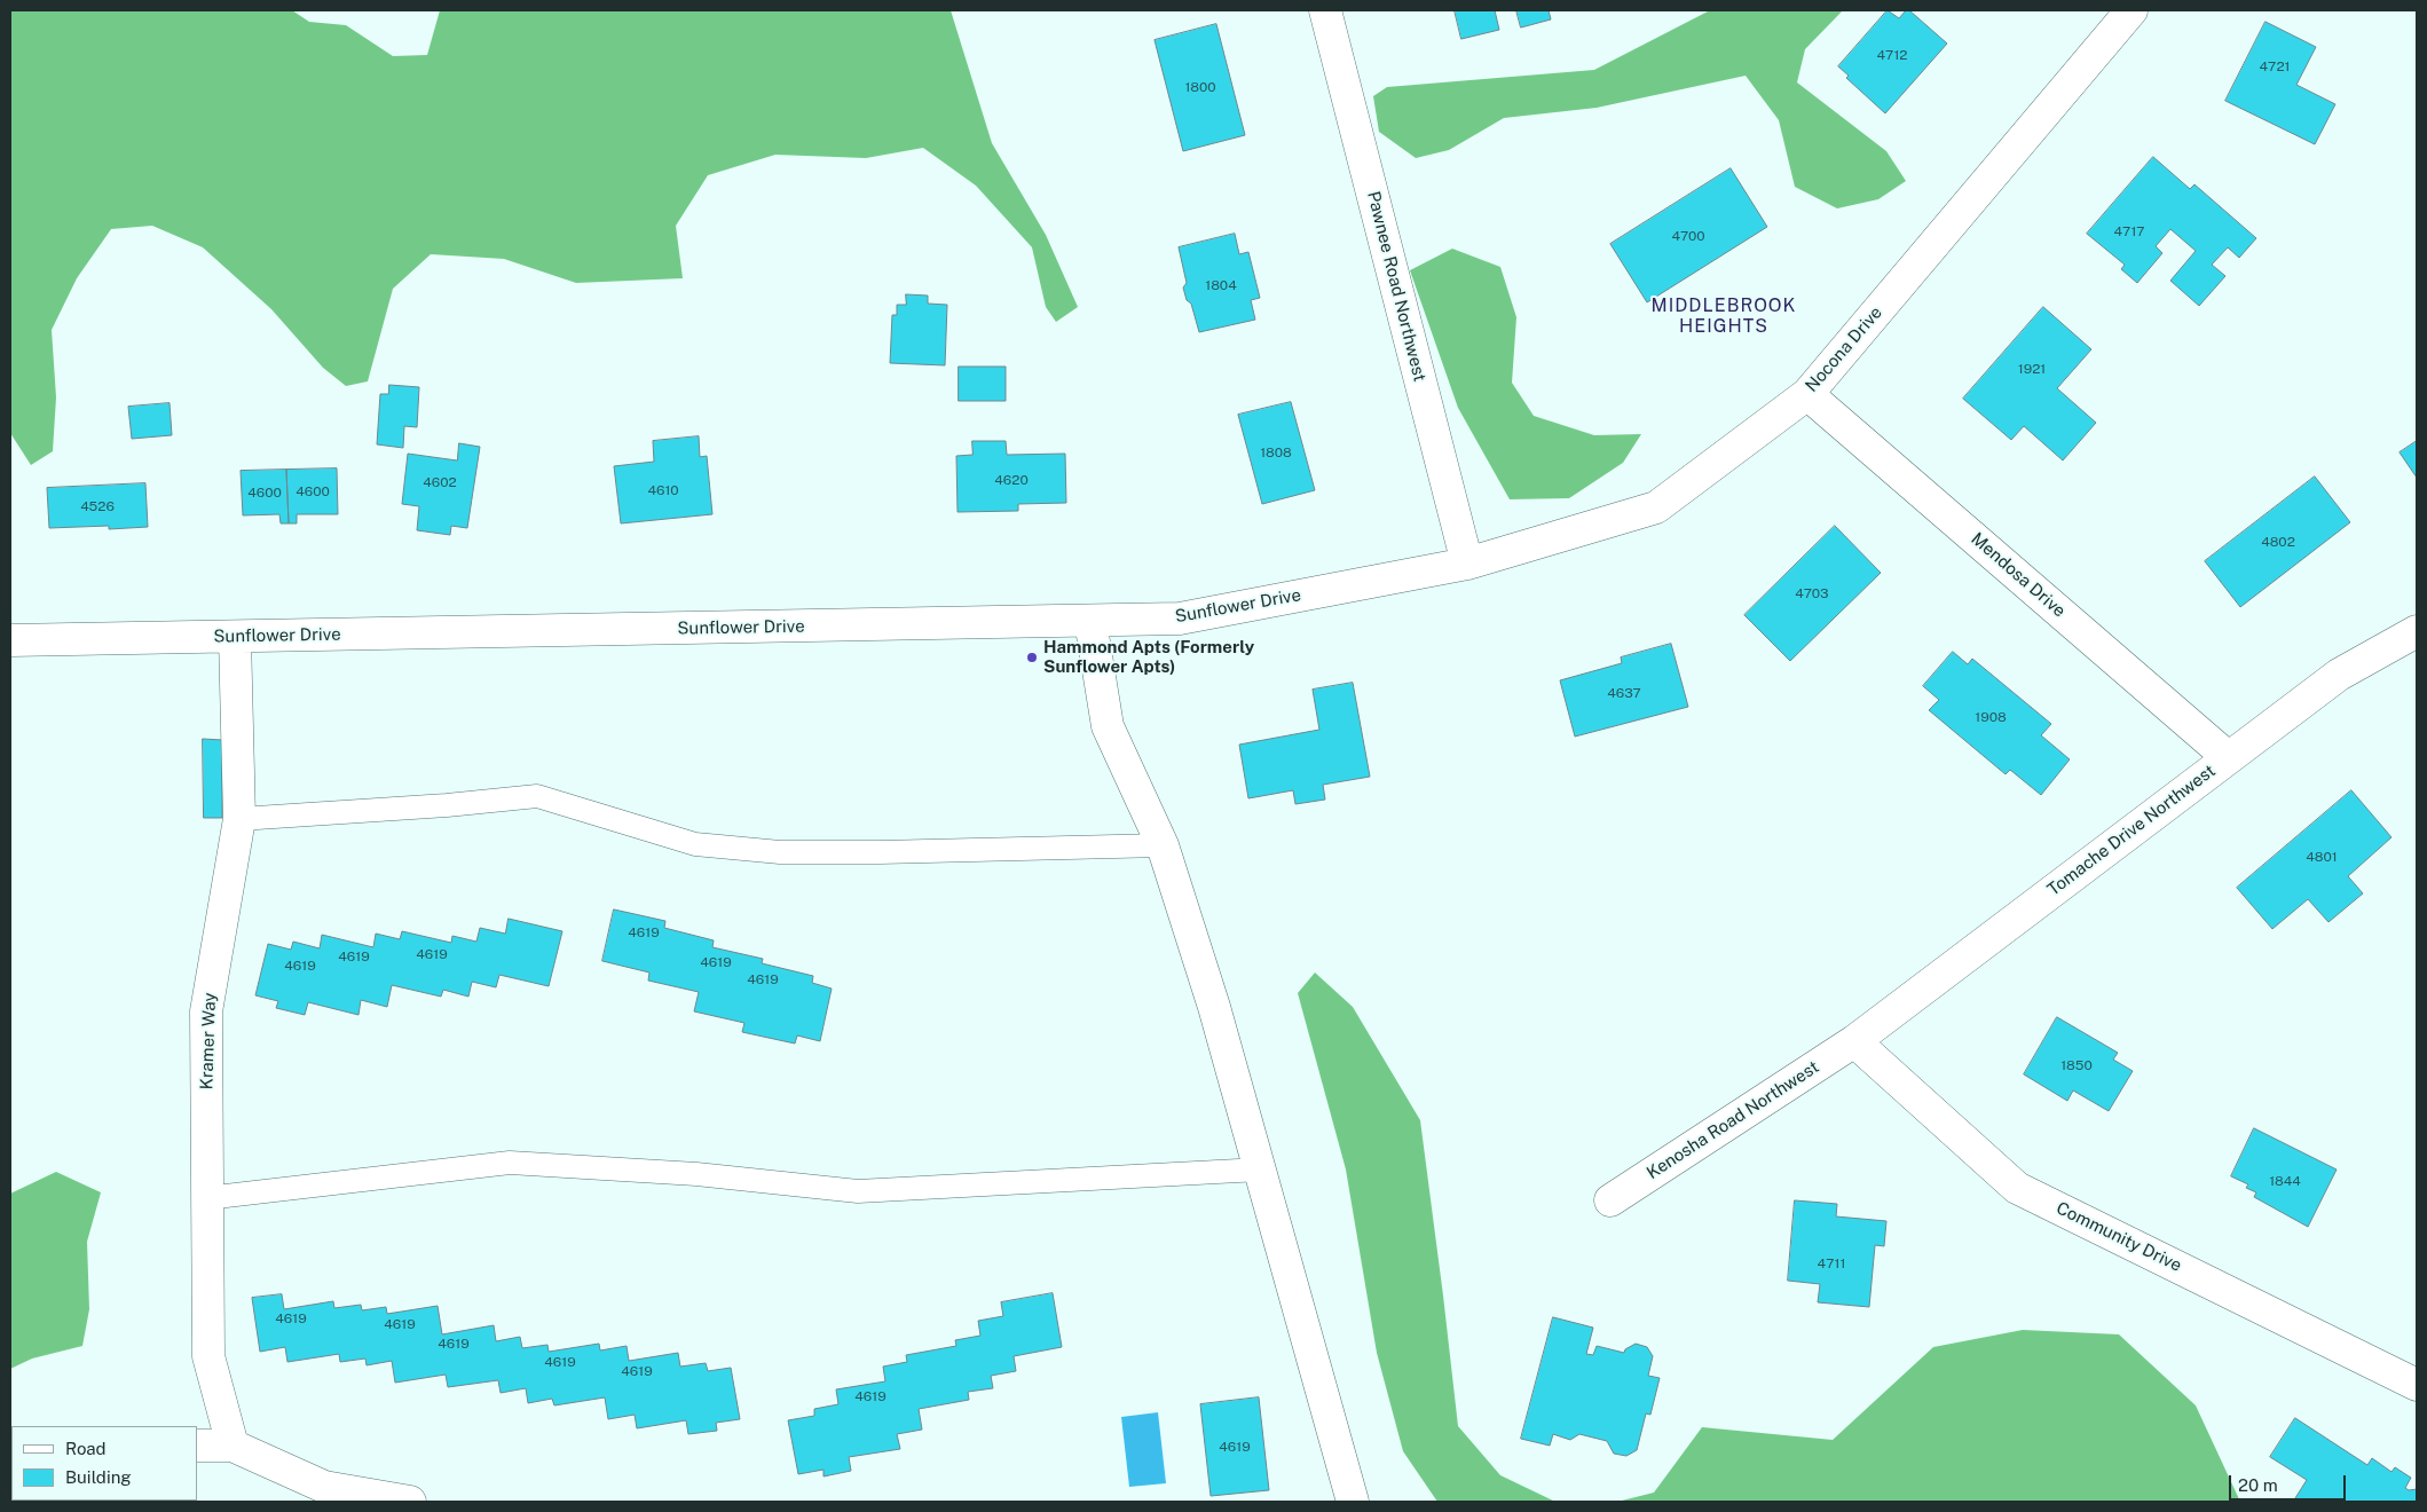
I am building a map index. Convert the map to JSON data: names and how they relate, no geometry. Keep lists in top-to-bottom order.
{
  "streets": {
    "street": [
      "Pawnee Road Northwest",
      "Nocona Drive",
      "Mendosa Drive",
      "Sunflower Drive",
      "Tomache Drive Northwest",
      "Kramer Way",
      "Kenosha Road Northwest",
      "Community Drive"
    ]
  },
  "crossings": [
    ["Pawnee Road Northwest", "Nocona Drive"],
    ["Pawnee Road Northwest", "Sunflower Drive"],
    ["Nocona Drive", "Mendosa Drive"],
    ["Nocona Drive", "Sunflower Drive"],
    ["Mendosa Drive", "Tomache Drive Northwest"],
    ["Sunflower Drive", "Kramer Way"],
    ["Tomache Drive Northwest", "Kenosha Road Northwest"],
    ["Tomache Drive Northwest", "Community Drive"],
    ["Kenosha Road Northwest", "Community Drive"]
  ],
  "districts": ["MIDDLEBROOK HEIGHTS"],
  "places": ["Hammond Apts (Formerly Sunflower Apts)"],
  "house_numbers": [
    "4712",
    "4721",
    "1800",
    "4717",
    "4700",
    "1804",
    "1921",
    "1808",
    "4620",
    "4602",
    "4610",
    "4600",
    "4600",
    "4526",
    "4802",
    "4703",
    "4637",
    "1908",
    "4801",
    "4619",
    "4619",
    "4619",
    "4619",
    "4619",
    "4619",
    "1850",
    "1844",
    "4711",
    "4619",
    "4619",
    "4619",
    "4619",
    "4619",
    "4619",
    "4619"
  ],
  "legend": ["Road", "Building"],
  "scale_bar": "20 m"
}
